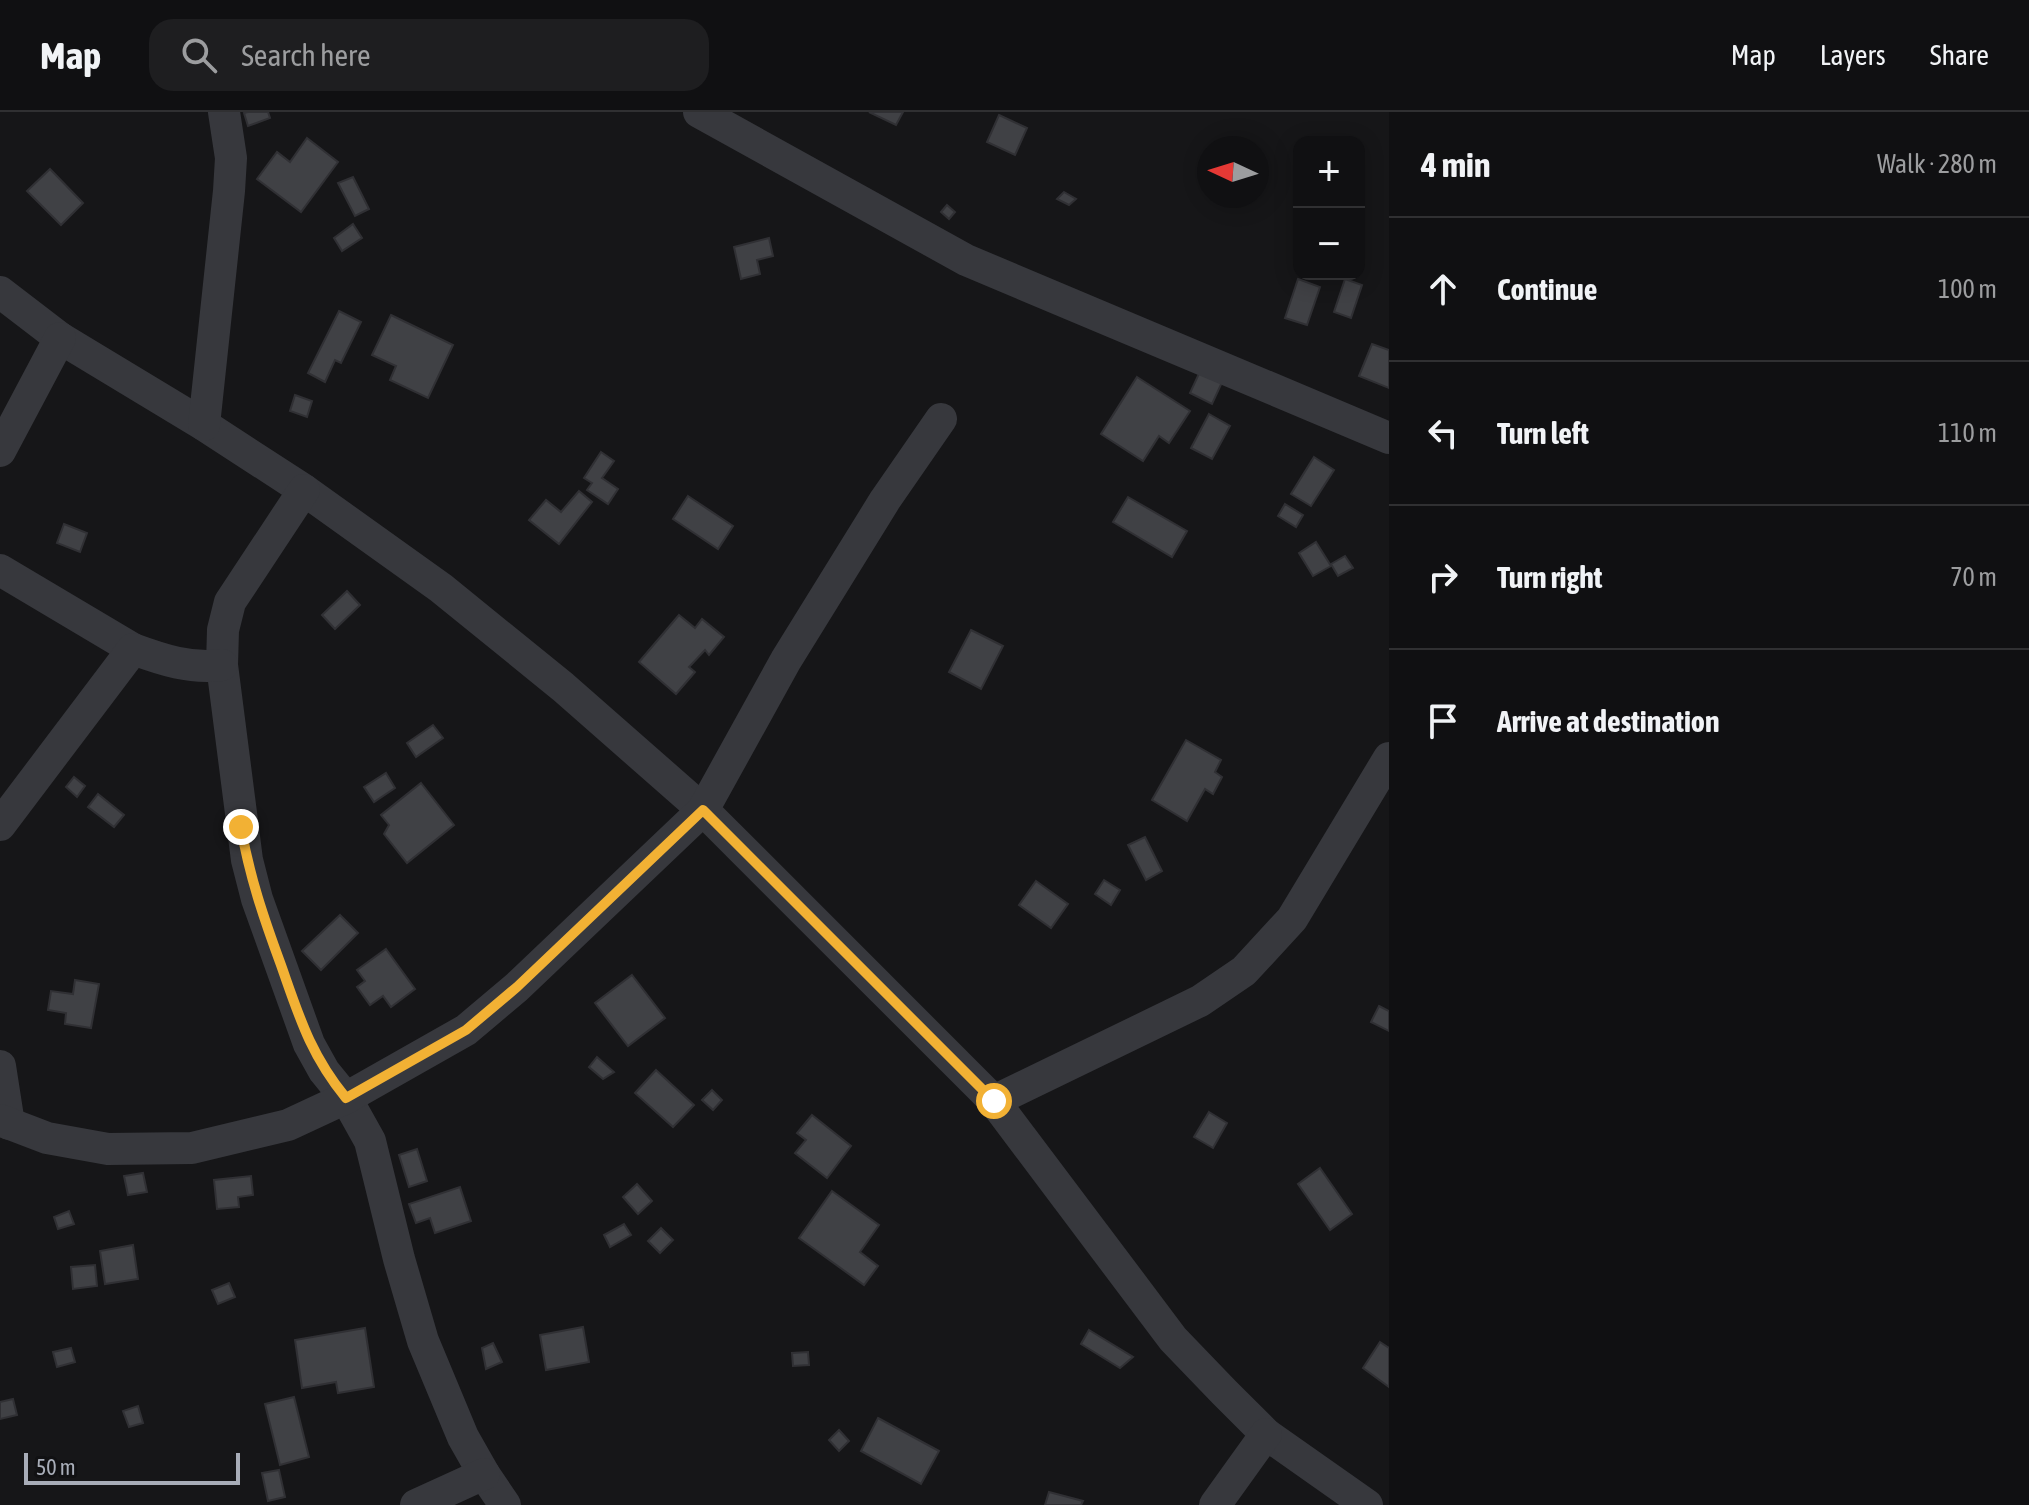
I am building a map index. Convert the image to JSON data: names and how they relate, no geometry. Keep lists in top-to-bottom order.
{
  "scale_bar": "50 m",
  "north": "left",
  "page": {
    "header": "Map",
    "search": "Search here",
    "nav": ["Map", "Layers", "Share"],
    "heading": ["4 min", "Walk · 280 m"],
    "map_buttons": ["+", "−"],
    "list": [
      ["Continue", "100 m"],
      ["Turn left", "110 m"],
      ["Turn right", "70 m"],
      "Arrive at destination"
    ],
    "scale": "50 m"
  }
}
